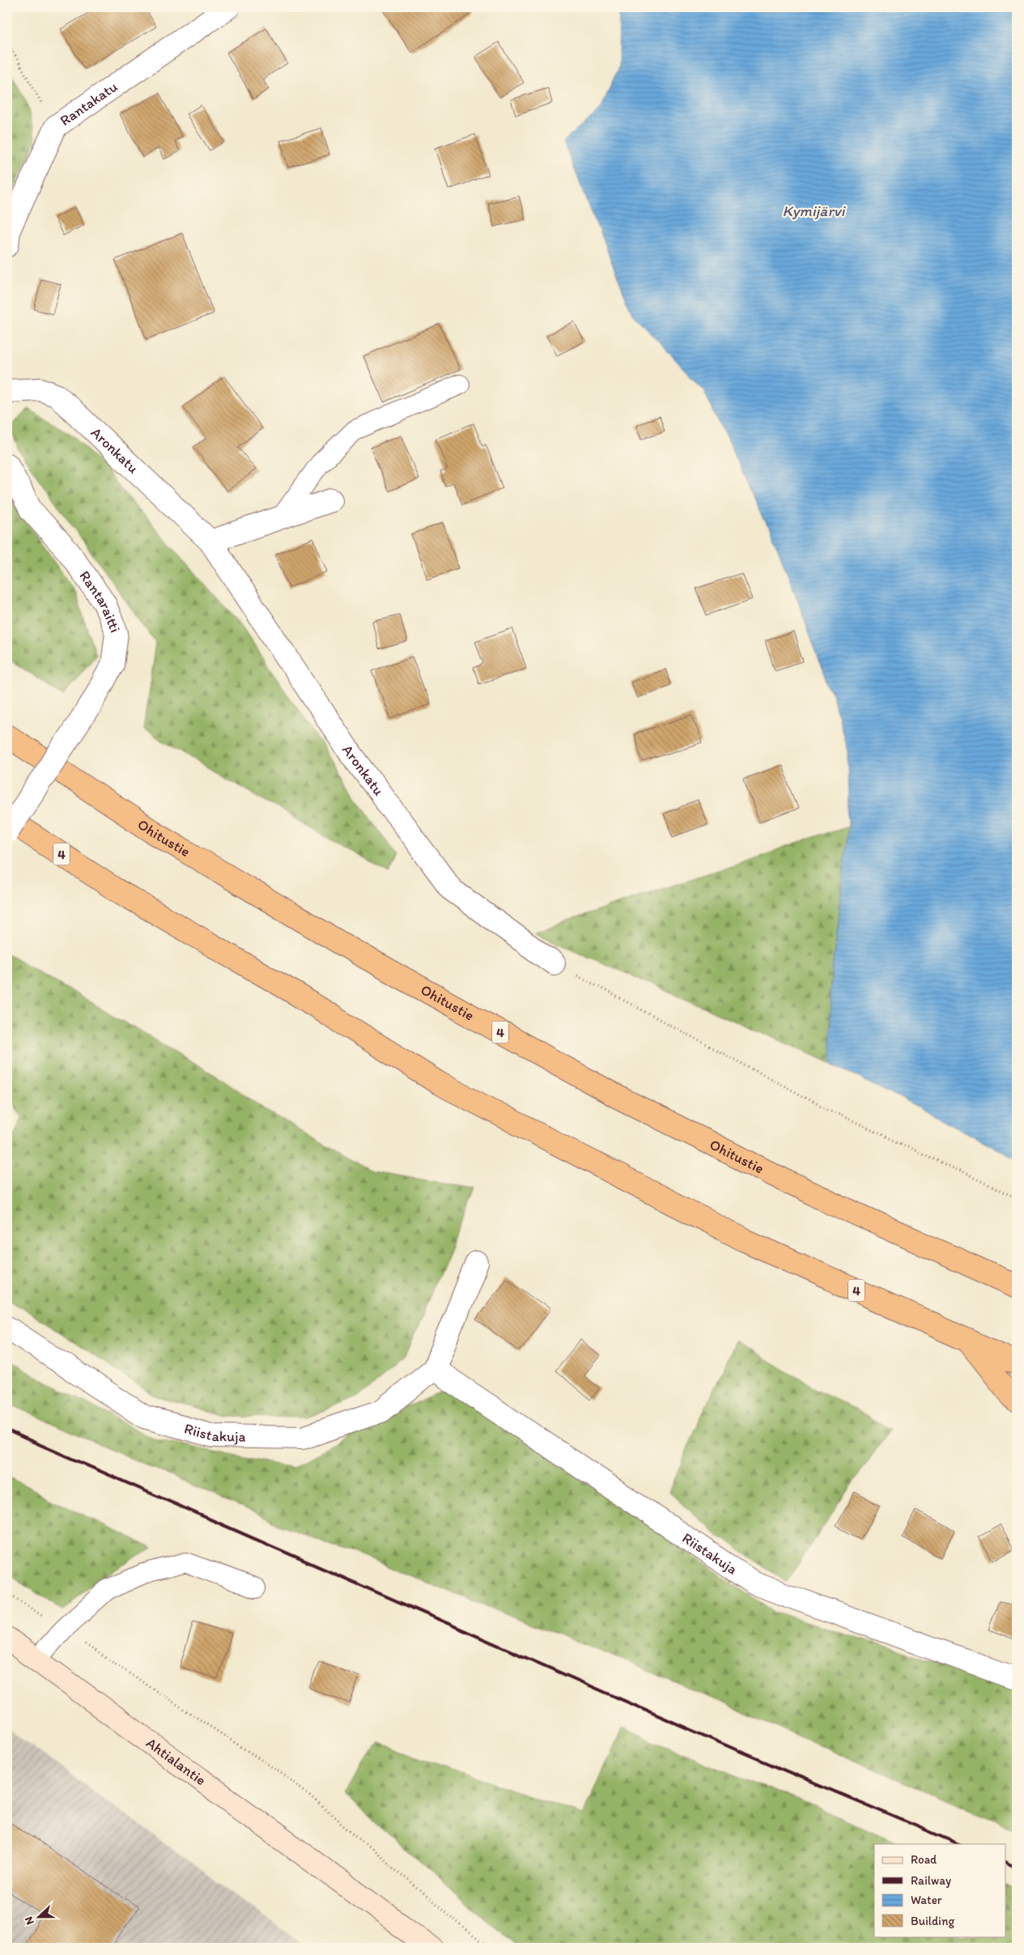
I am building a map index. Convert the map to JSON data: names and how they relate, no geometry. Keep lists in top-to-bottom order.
{
  "streets": {
    "highway": ["Ohitustie", "4"],
    "main road": ["Ahtialantie"],
    "street": [
      "Rantakatu",
      "Aronkatu",
      "Rantaraitti",
      "Riistakuja"
    ]
  },
  "water": ["Kymijärvi"],
  "legend": [
    "Road",
    "Railway",
    "Water",
    "Building"
  ],
  "north": "left"
}
